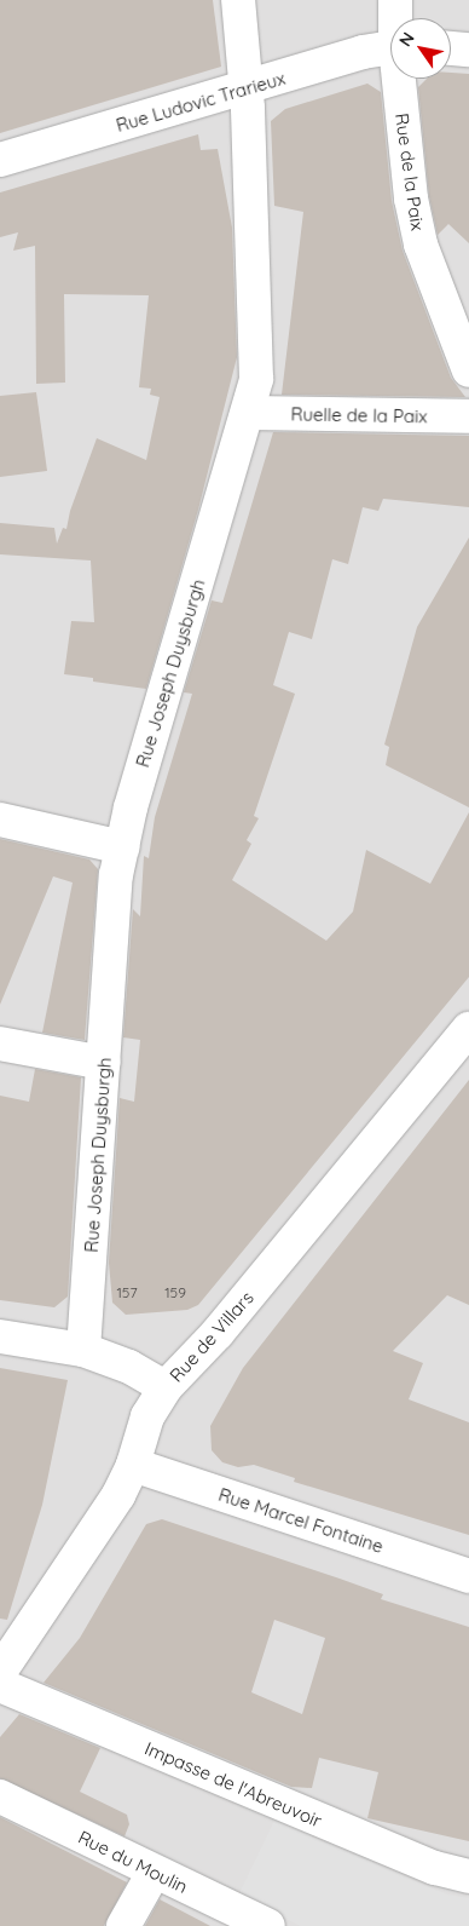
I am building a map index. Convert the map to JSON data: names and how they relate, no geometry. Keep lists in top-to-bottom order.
{
  "streets": {
    "street": [
      "Rue Ludovic Trarieux",
      "Rue de la Paix",
      "Ruelle de la Paix",
      "Rue Joseph Duysburgh",
      "Rue de Villars",
      "Rue Marcel Fontaine",
      "Impasse de l'Abreuvoir",
      "Rue du Moulin"
    ]
  },
  "crossings": [
    ["Rue Ludovic Trarieux", "Rue Joseph Duysburgh"],
    ["Ruelle de la Paix", "Rue Joseph Duysburgh"],
    ["Rue de Villars", "Rue Marcel Fontaine"]
  ],
  "house_numbers": ["157", "159"],
  "north": "top left"
}
